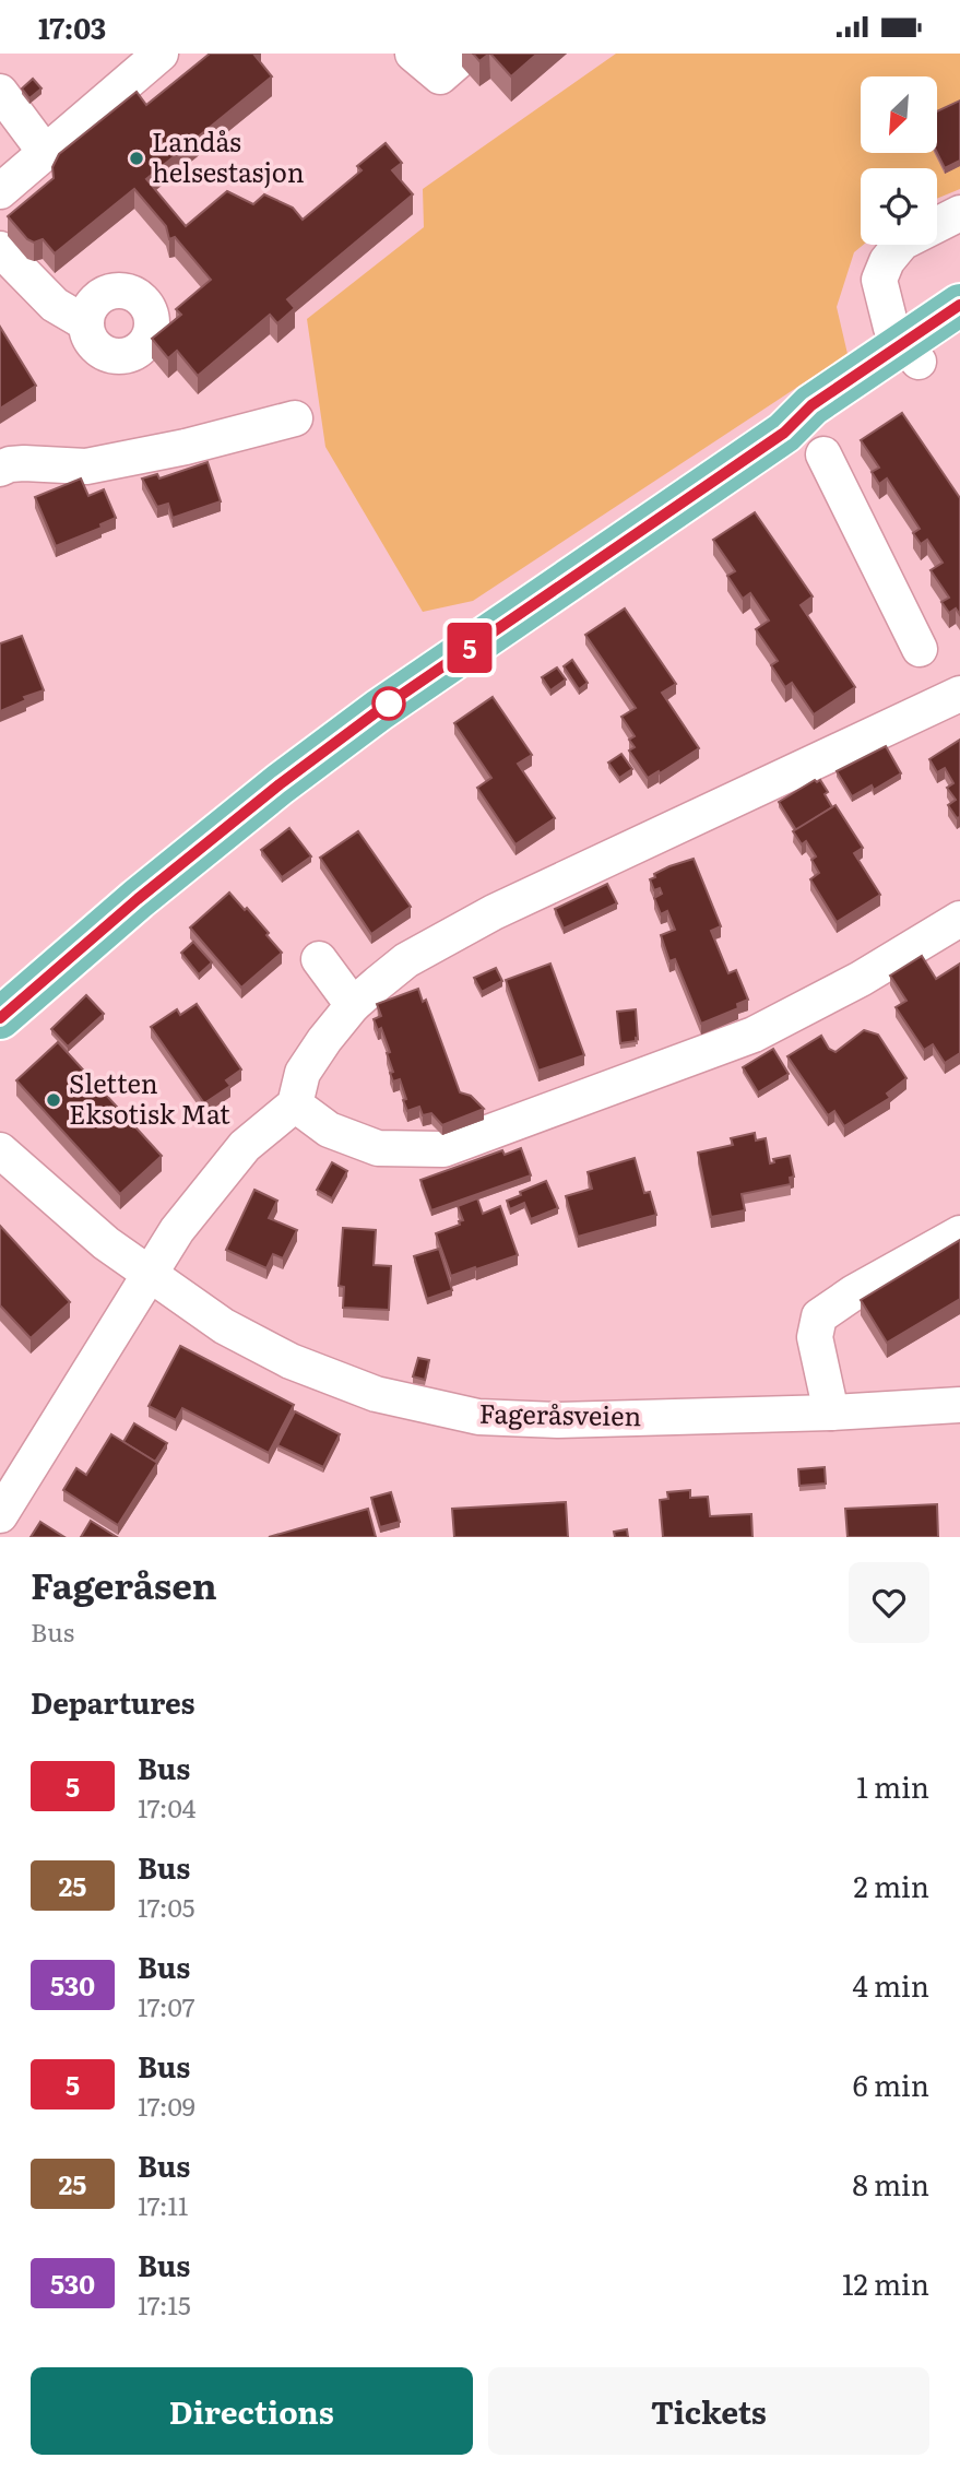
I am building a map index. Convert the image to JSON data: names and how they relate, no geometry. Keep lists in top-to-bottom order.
{
  "streets": {
    "street": ["Fageråsveien"]
  },
  "places": ["Landås helsestasjon", "Sletten Eksotisk Mat"],
  "lines": ["bus line 5"],
  "north": "bottom left",
  "page": {
    "status": "17:03",
    "on_map": "5",
    "heading": [
      ["Fageråsen", "Bus"],
      "Departures"
    ],
    "list": [
      {
        "mark": "5",
        "name": "Bus",
        "note": "17:04",
        "value": "1 min"
      },
      {
        "mark": "25",
        "name": "Bus",
        "note": "17:05",
        "value": "2 min"
      },
      {
        "mark": "530",
        "name": "Bus",
        "note": "17:07",
        "value": "4 min"
      },
      {
        "mark": "5",
        "name": "Bus",
        "note": "17:09",
        "value": "6 min"
      },
      {
        "mark": "25",
        "name": "Bus",
        "note": "17:11",
        "value": "8 min"
      },
      {
        "mark": "530",
        "name": "Bus",
        "note": "17:15",
        "value": "12 min"
      }
    ],
    "buttons": ["Directions", "Tickets"]
  }
}
